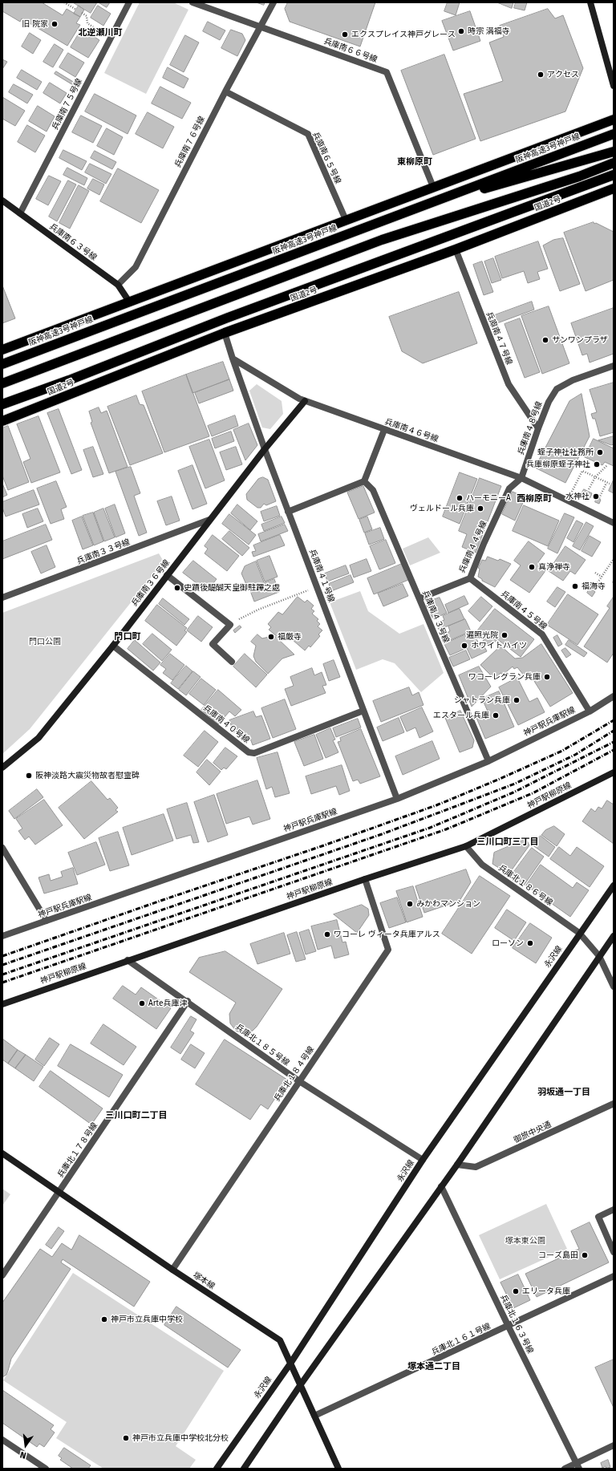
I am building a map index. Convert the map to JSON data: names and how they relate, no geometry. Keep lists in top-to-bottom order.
{
  "streets": {
    "highway": ["阪神高速3号神戸線", "国道2号"],
    "street": [
      "兵庫南６６号線",
      "兵庫南７５号線",
      "兵庫南７６号線",
      "兵庫南６５号線",
      "兵庫南６３号線",
      "兵庫南４７号線",
      "兵庫南４８号線",
      "兵庫南４６号線",
      "兵庫南４４号線",
      "兵庫南３３号線",
      "兵庫南４１号線",
      "兵庫南３６号線",
      "兵庫南４５号線",
      "兵庫南４３号線",
      "神戸駅兵庫駅線",
      "兵庫南４０号線",
      "神戸駅柳原線",
      "兵庫北１８６号線",
      "永沢線",
      "兵庫北１８５号線",
      "兵庫北１８４号線",
      "御旅中央通",
      "兵庫北１７８号線",
      "塚本線",
      "兵庫北１６３号線",
      "兵庫北１６１号線"
    ]
  },
  "crossings": [
    ["兵庫南６６号線", "兵庫南７６号線"],
    ["兵庫南７５号線", "兵庫南６３号線"],
    ["兵庫南７６号線", "兵庫南６５号線"],
    ["兵庫南７６号線", "兵庫南６３号線"],
    ["国道2号", "兵庫南４７号線"],
    ["兵庫南４７号線", "兵庫南４８号線"],
    ["兵庫南４８号線", "兵庫南４６号線"],
    ["兵庫南４８号線", "兵庫南４４号線"],
    ["兵庫南４６号線", "兵庫南４４号線"],
    ["兵庫南４６号線", "兵庫南４１号線"],
    ["兵庫南４６号線", "兵庫南３６号線"],
    ["兵庫南４４号線", "兵庫南４５号線"],
    ["兵庫南４４号線", "兵庫南４３号線"],
    ["兵庫南３３号線", "兵庫南３６号線"],
    ["兵庫南４１号線", "兵庫南３６号線"],
    ["兵庫南４１号線", "神戸駅兵庫駅線"],
    ["兵庫南４１号線", "兵庫南４０号線"],
    ["兵庫南３６号線", "兵庫南４０号線"],
    ["兵庫南４５号線", "神戸駅兵庫駅線"],
    ["兵庫南４３号線", "神戸駅兵庫駅線"],
    ["神戸駅柳原線", "兵庫北１８６号線"],
    ["神戸駅柳原線", "兵庫北１８５号線"],
    ["神戸駅柳原線", "兵庫北１８４号線"],
    ["兵庫北１８６号線", "永沢線"],
    ["永沢線", "兵庫北１８５号線"],
    ["永沢線", "塚本線"],
    ["兵庫北１８５号線", "兵庫北１８４号線"],
    ["兵庫北１８５号線", "兵庫北１７８号線"],
    ["兵庫北１８４号線", "塚本線"],
    ["兵庫北１７８号線", "塚本線"],
    ["塚本線", "兵庫北１６１号線"],
    ["兵庫北１６３号線", "兵庫北１６１号線"]
  ],
  "districts": [
    "北逆瀬川町",
    "東柳原町",
    "西柳原町",
    "門口町",
    "三川口町三丁目",
    "羽坂通一丁目",
    "三川口町二丁目",
    "塚本通二丁目"
  ],
  "parks": ["門口公園", "塚本東公園"],
  "places": [
    "旧 院家",
    "時宗 満福寺",
    "エクスプレイス神戸グレース",
    "アクセス",
    "サンワンプラザ",
    "蛭子神社社務所",
    "兵庫柳原蛭子神社",
    "水神社",
    "ハーモニーA",
    "ヴェルドール兵庫",
    "真浄禅寺",
    "福海寺",
    "史蹟後醍醐天皇御駐蹕之處",
    "遍照光院",
    "福厳寺",
    "ホワイトハイツ",
    "ワコーレグラン兵庫",
    "シャトラン兵庫",
    "エスタール兵庫",
    "阪神淡路大震災物故者慰霊碑",
    "みかわマンション",
    "ワコーレ ヴィータ兵庫アルス",
    "ローソン",
    "Arte兵庫津",
    "コーズ島田",
    "エリータ兵庫",
    "神戸市立兵庫中学校",
    "神戸市立兵庫中学校北分校"
  ],
  "north": "bottom"
}
